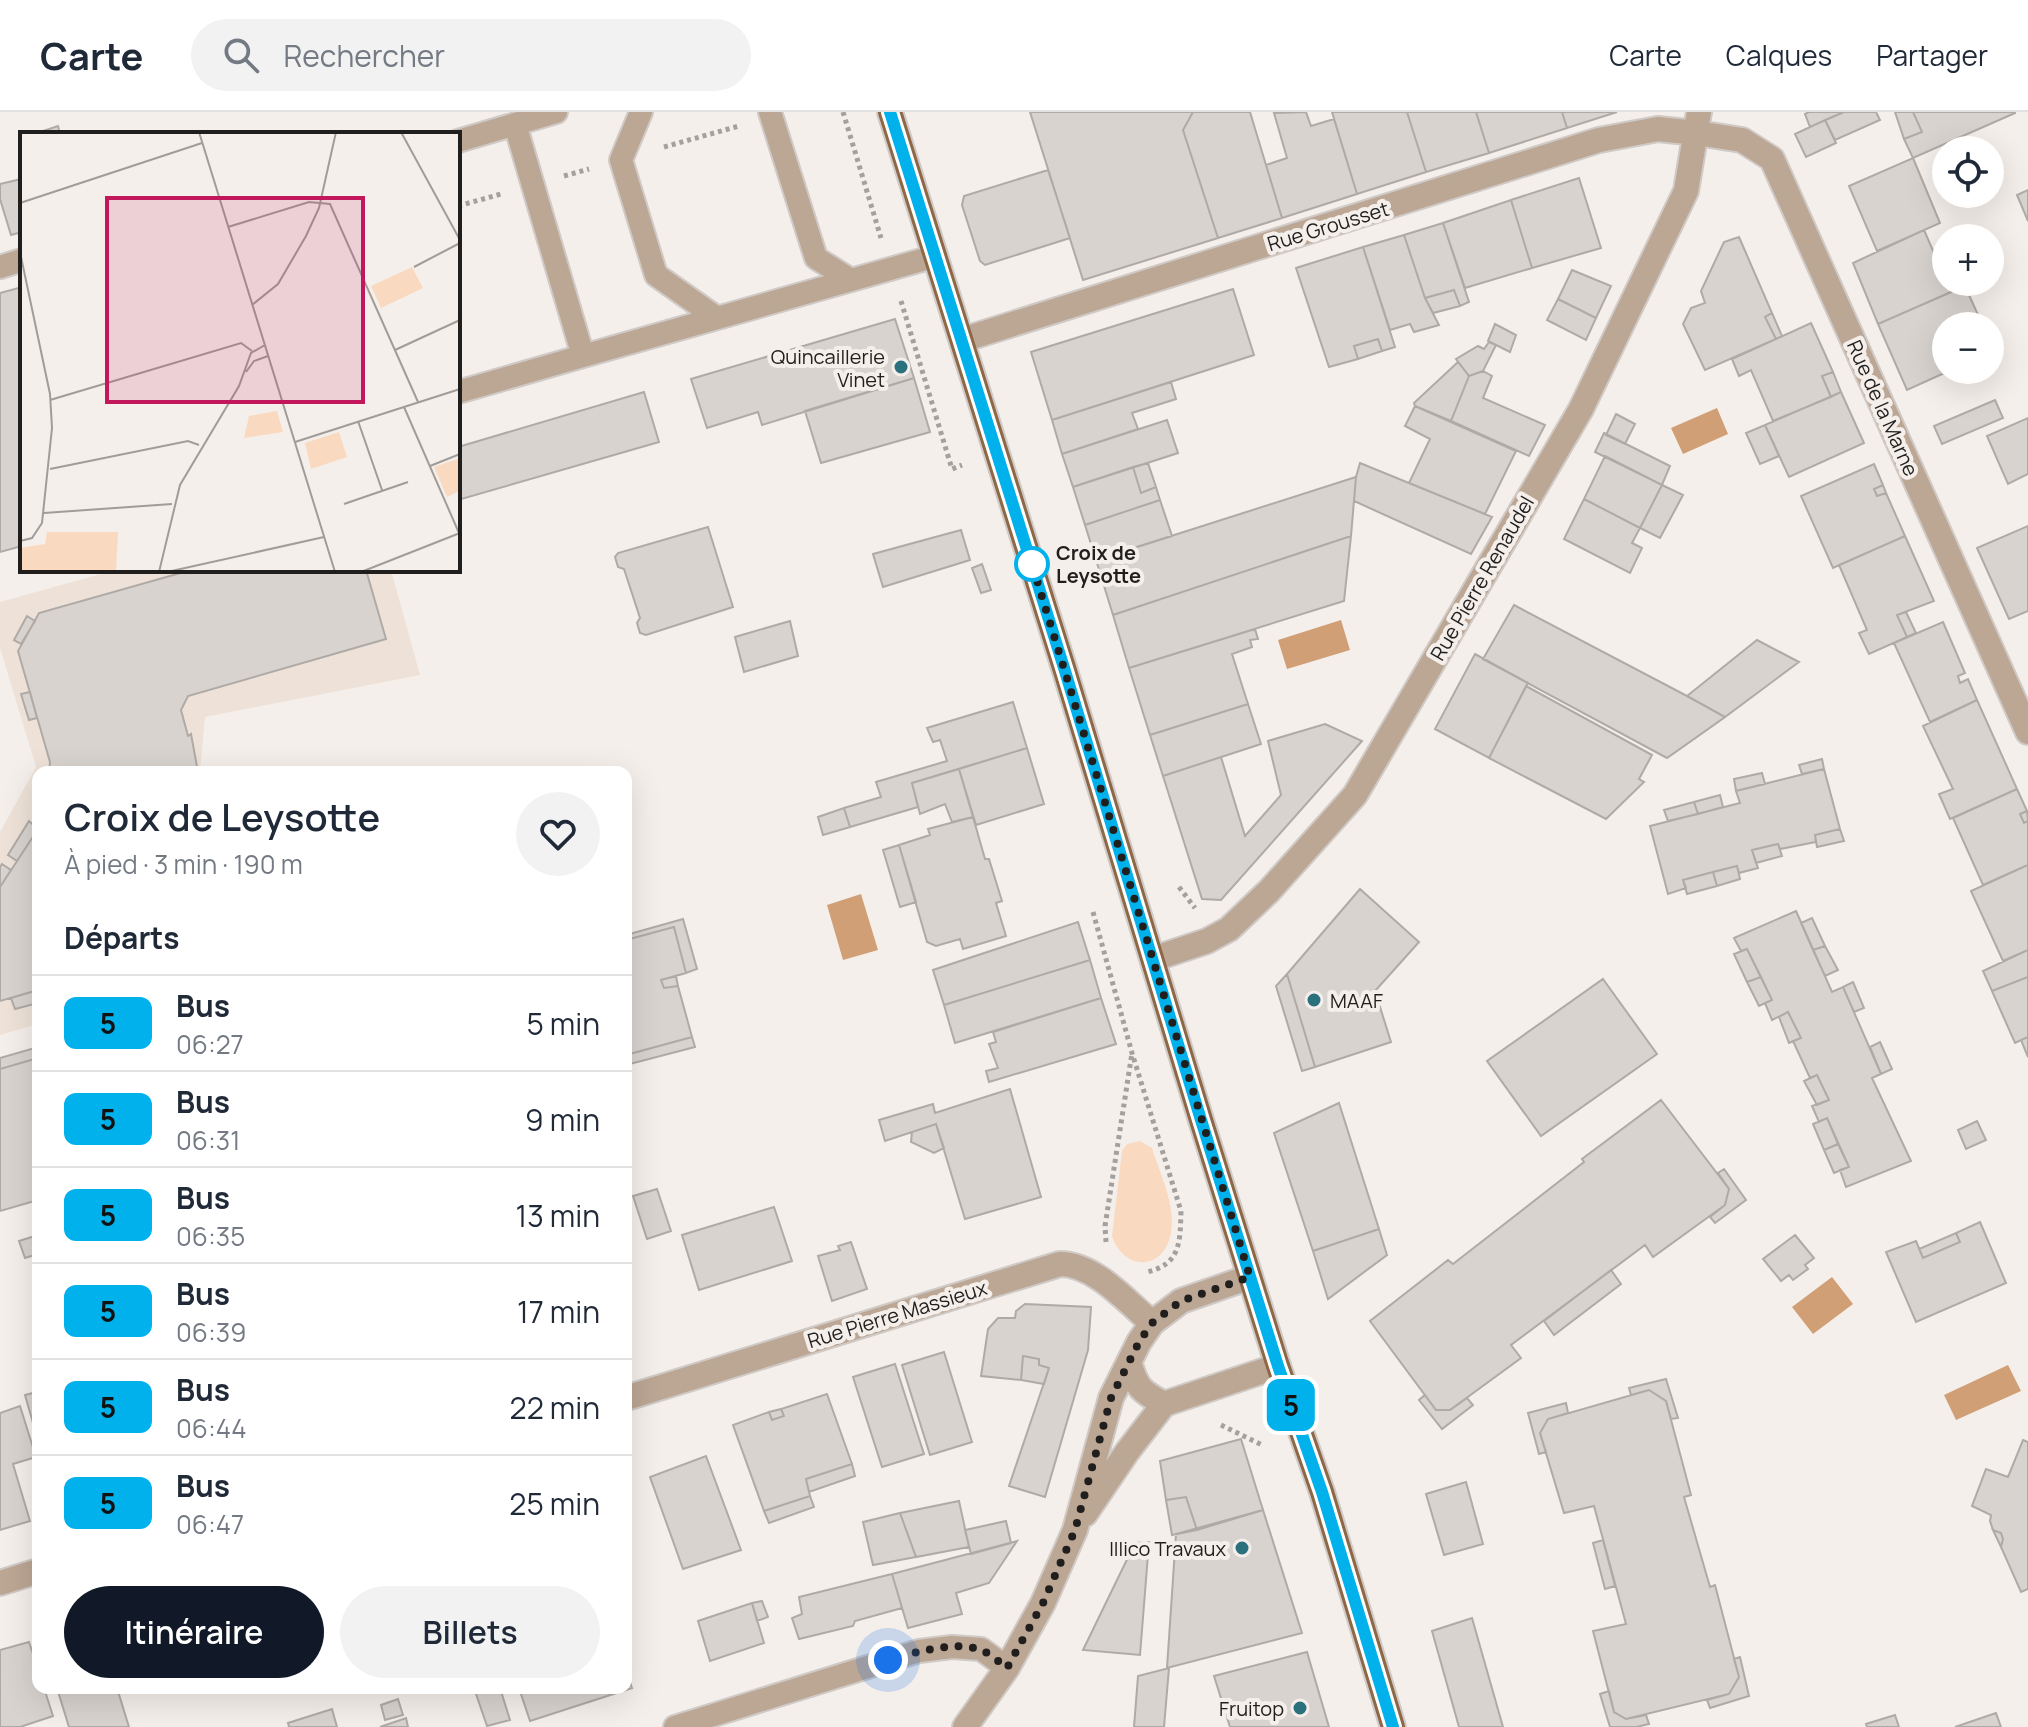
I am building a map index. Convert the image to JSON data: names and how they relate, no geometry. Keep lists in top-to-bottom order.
{
  "streets": {
    "street": [
      "Rue Grousset",
      "Rue de la Marne",
      "Rue Pierre Renaudel",
      "Rue Pierre Massieux"
    ]
  },
  "crossings": [
    ["Rue Grousset", "Rue de la Marne"],
    ["Rue Grousset", "Rue Pierre Renaudel"],
    ["Rue de la Marne", "Rue Pierre Renaudel"]
  ],
  "places": [
    "Quincaillerie Vinet",
    "Croix de Leysotte",
    "MAAF",
    "Illico Travaux",
    "Fruitop"
  ],
  "lines": ["bus line 5"],
  "page": {
    "header": "Carte",
    "search": "Rechercher",
    "nav": ["Carte", "Calques", "Partager"],
    "on_map": "5",
    "map_buttons": ["+", "−"],
    "heading": [
      ["Croix de Leysotte", "À pied · 3 min · 190 m"],
      "Départs"
    ],
    "list": [
      {
        "mark": "5",
        "name": "Bus",
        "note": "06:27",
        "value": "5 min"
      },
      {
        "mark": "5",
        "name": "Bus",
        "note": "06:31",
        "value": "9 min"
      },
      {
        "mark": "5",
        "name": "Bus",
        "note": "06:35",
        "value": "13 min"
      },
      {
        "mark": "5",
        "name": "Bus",
        "note": "06:39",
        "value": "17 min"
      },
      {
        "mark": "5",
        "name": "Bus",
        "note": "06:44",
        "value": "22 min"
      },
      {
        "mark": "5",
        "name": "Bus",
        "note": "06:47",
        "value": "25 min"
      }
    ],
    "buttons": ["Itinéraire", "Billets"]
  }
}
